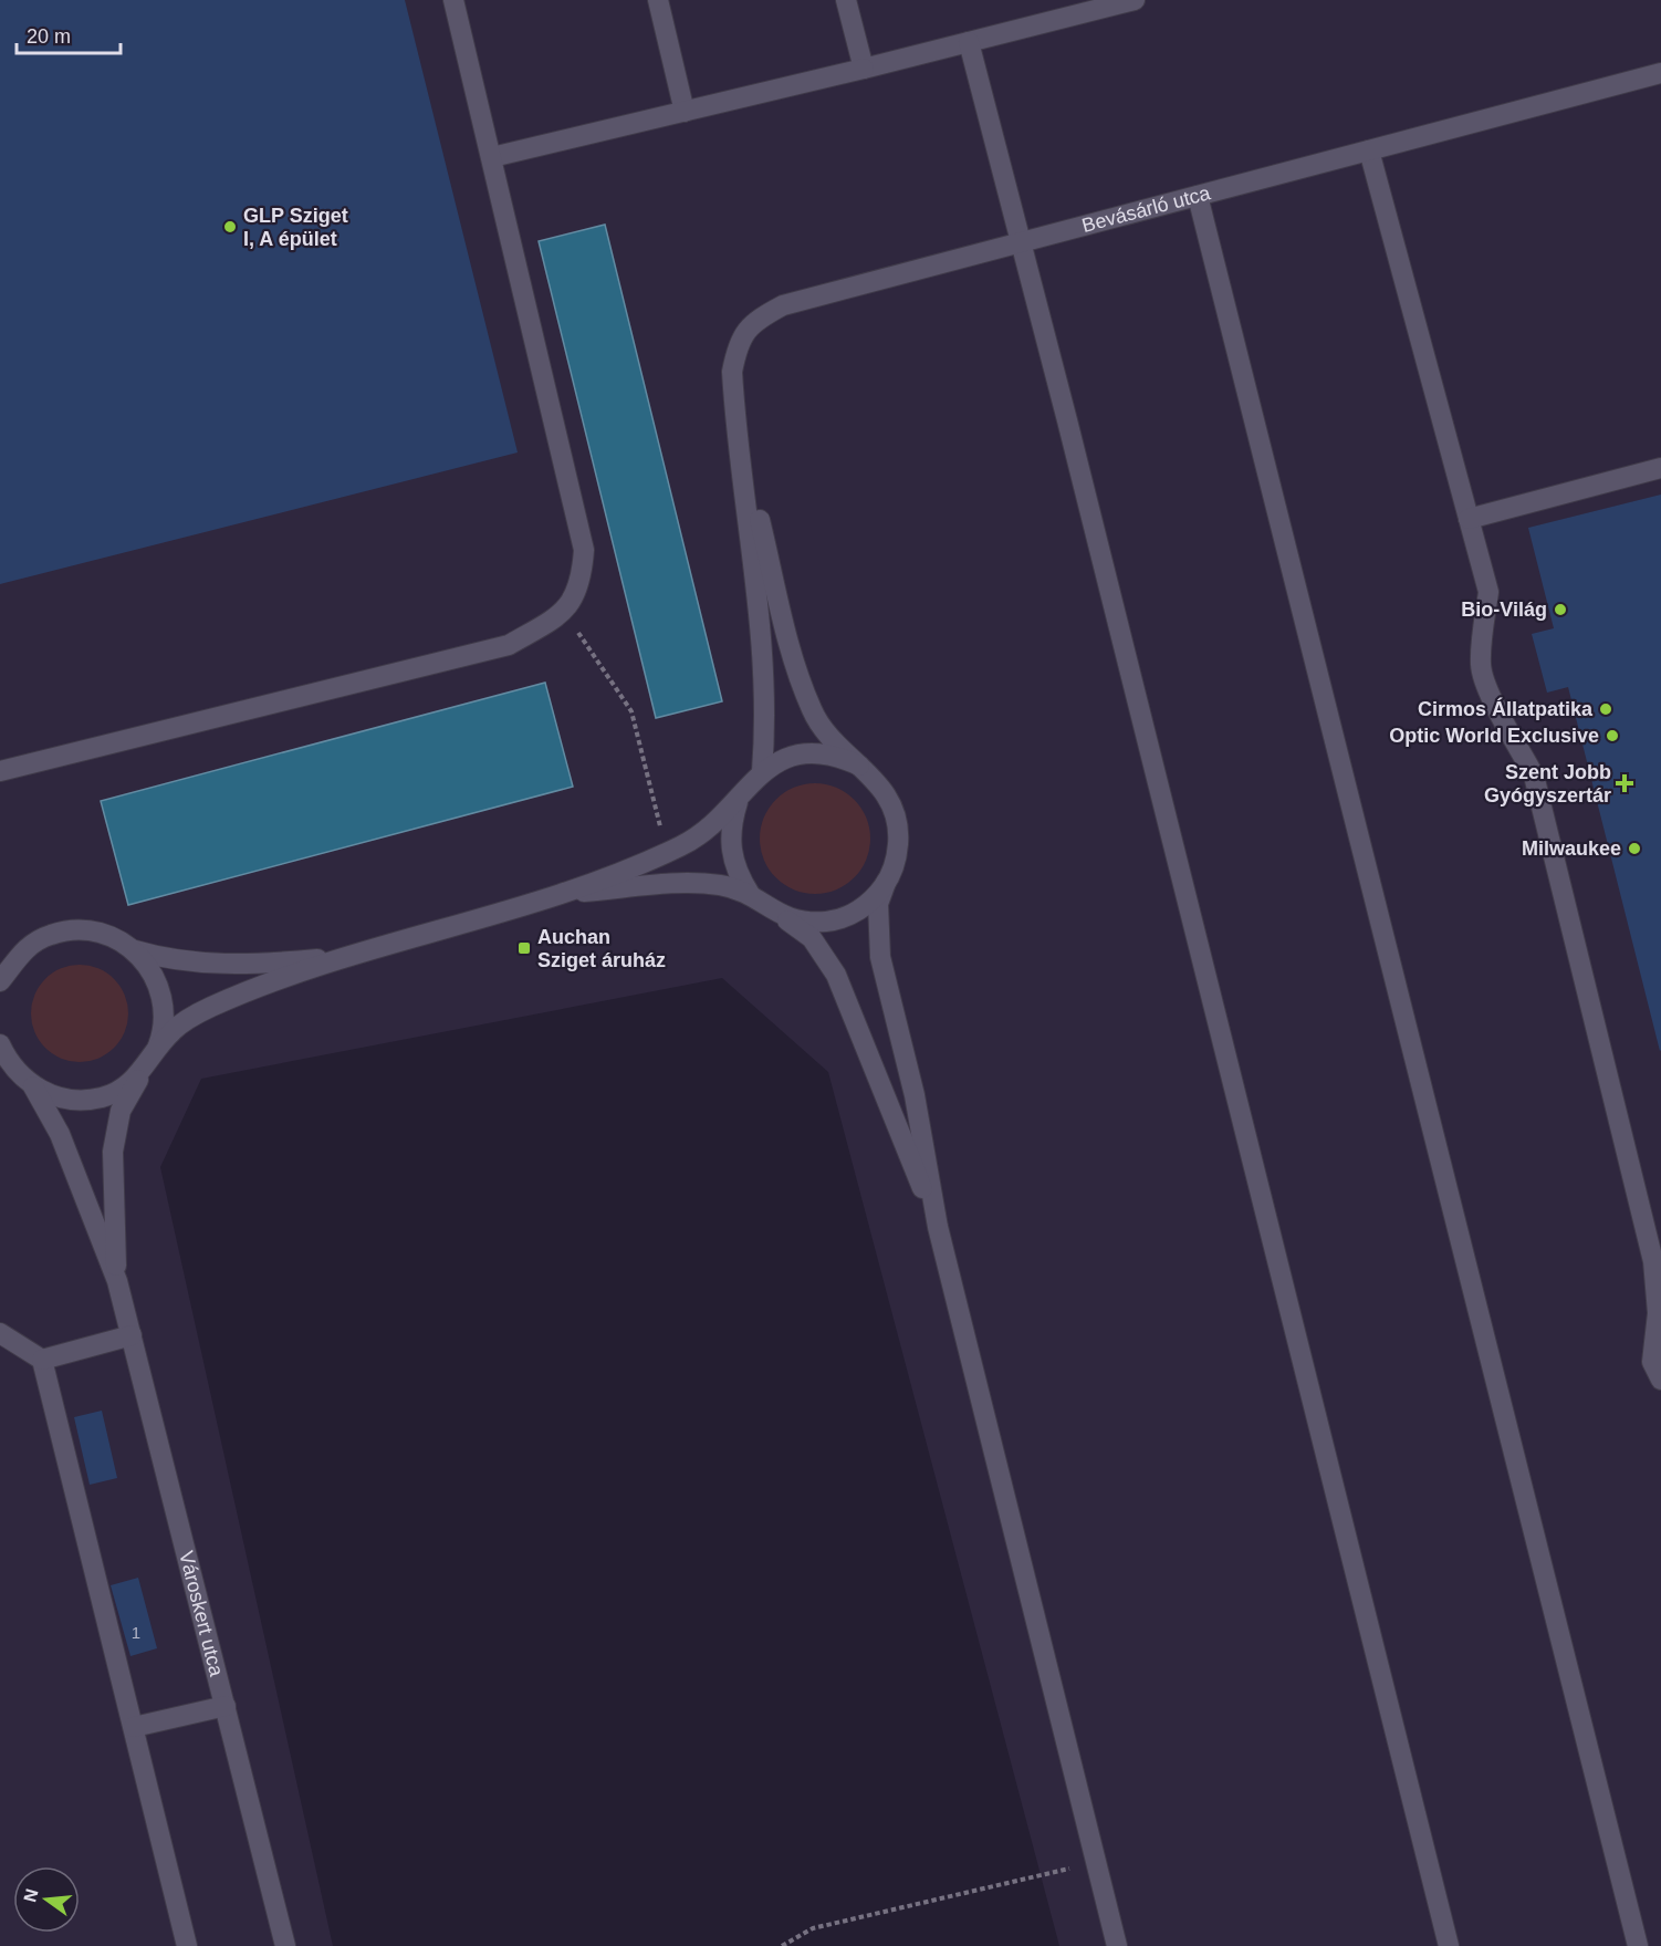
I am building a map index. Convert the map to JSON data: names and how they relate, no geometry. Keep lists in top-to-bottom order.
{
  "streets": {
    "street": ["Bevásárló utca", "Városkert utca"]
  },
  "places": {
    "other": [
      "GLP Sziget I, A épület",
      "Bio-Világ",
      "Cirmos Állatpatika",
      "Optic World Exclusive",
      "Milwaukee"
    ],
    "health": ["Szent Jobb Gyógyszertár"],
    "transit": ["Auchan Sziget áruház"]
  },
  "house_numbers": ["1"],
  "scale_bar": "20 m",
  "north": "left"
}
